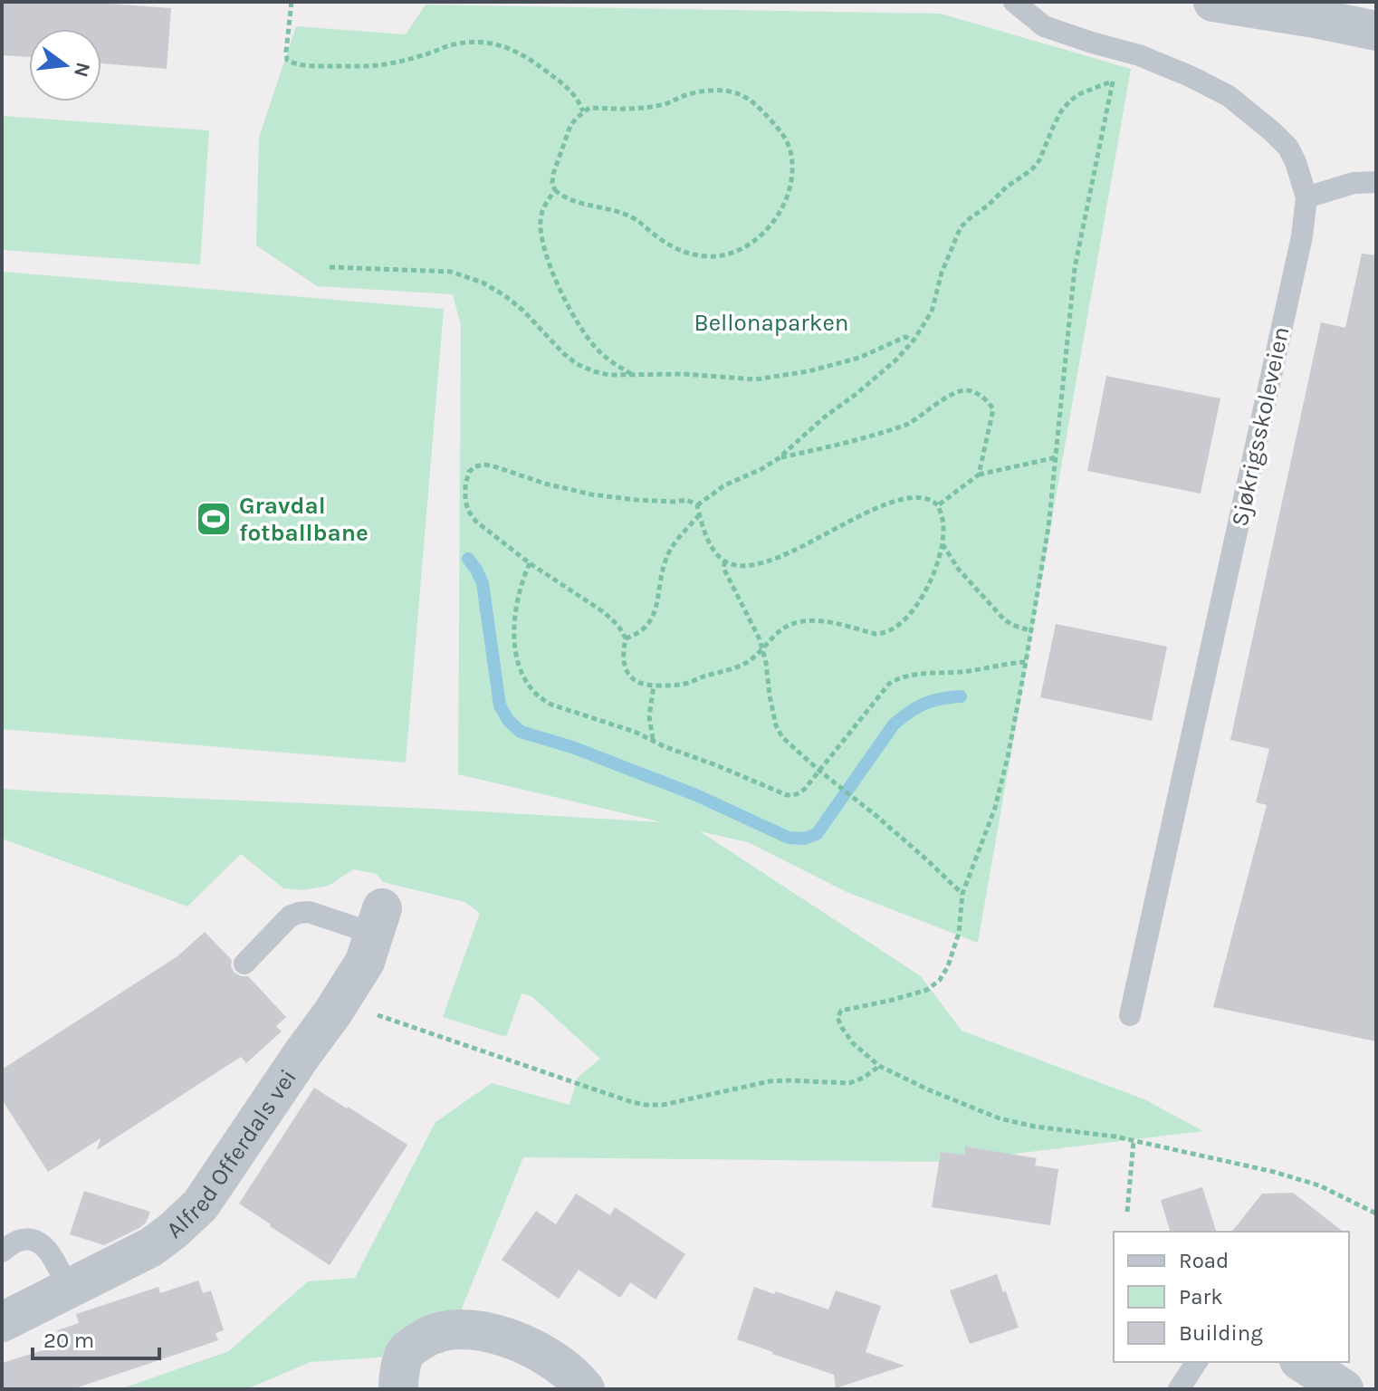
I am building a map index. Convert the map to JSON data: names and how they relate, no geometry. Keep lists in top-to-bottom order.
{
  "streets": {
    "street": ["Alfred Offerdals vei"],
    "lane": ["Sjøkrigsskoleveien"]
  },
  "parks": ["Bellonaparken"],
  "places": {
    "sports": ["Gravdal fotballbane"]
  },
  "legend": ["Road", "Park", "Building"],
  "scale_bar": "20 m",
  "north": "right"
}
